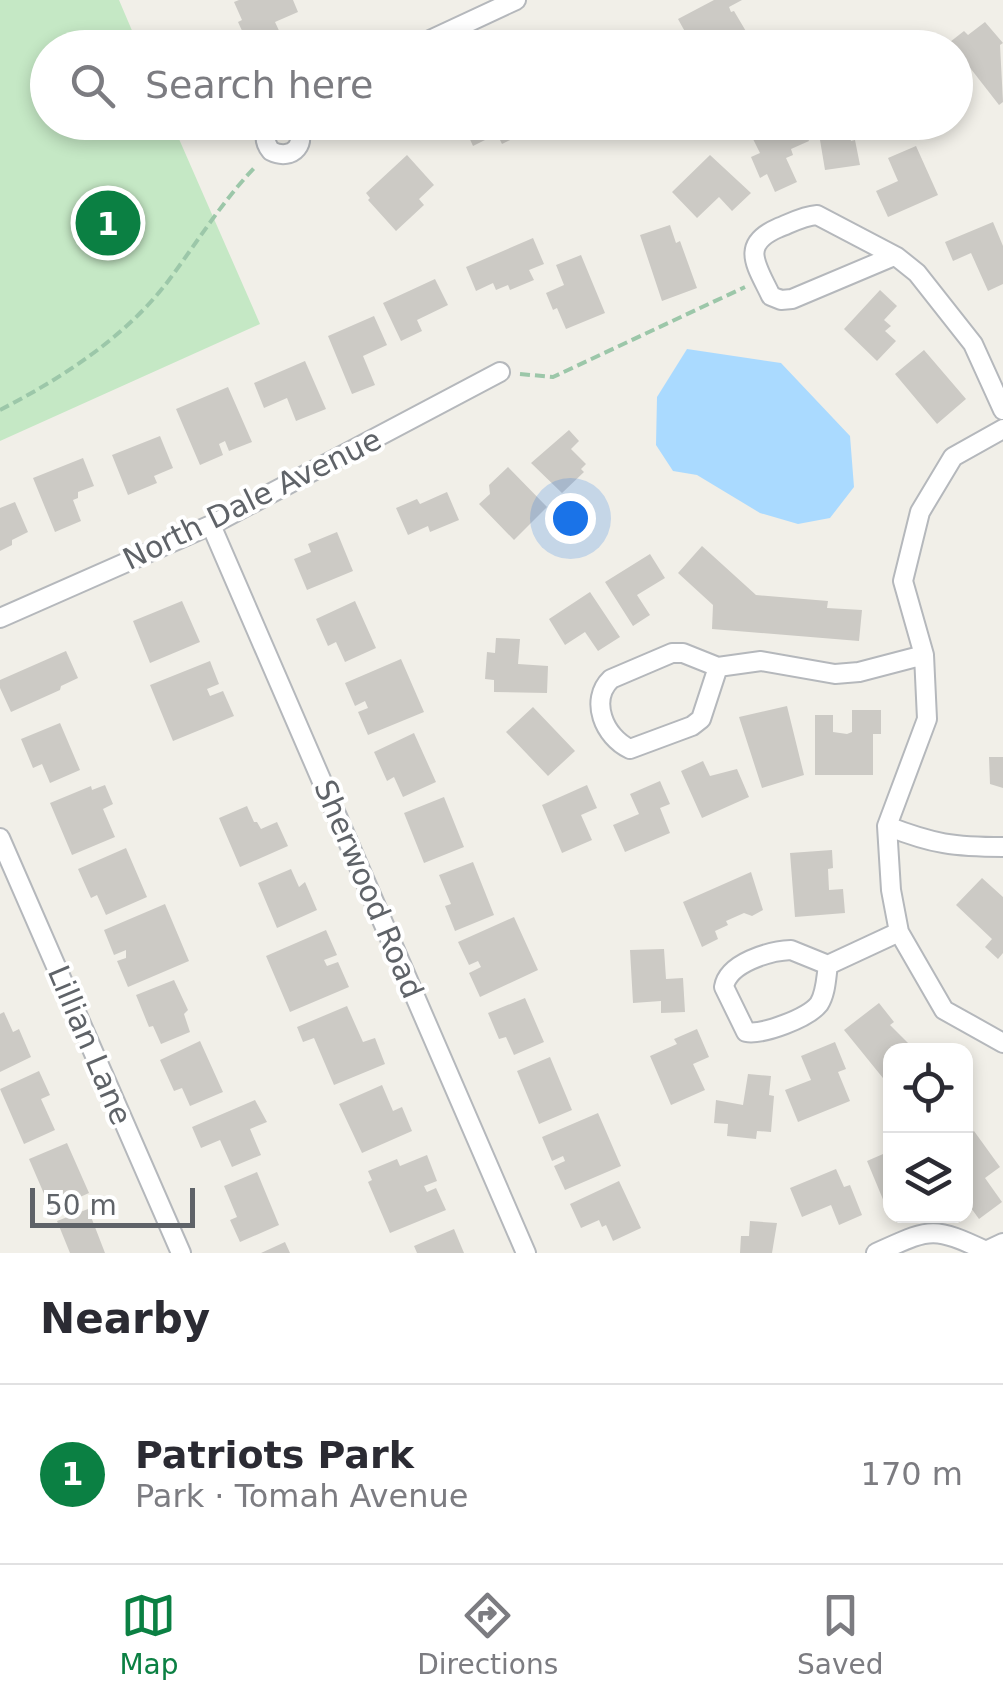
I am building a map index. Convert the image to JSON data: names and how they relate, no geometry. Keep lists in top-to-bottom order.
{
  "streets": {
    "street": ["North Dale Avenue", "Sherwood Road", "Lillian Lane"]
  },
  "crossings": [
    ["North Dale Avenue", "Sherwood Road"]
  ],
  "scale_bar": "50 m",
  "page": {
    "search": "Search here",
    "pins": "1",
    "scale": "50 m",
    "heading": "Nearby",
    "list": [
      {
        "mark": "1",
        "name": "Patriots Park",
        "note": "Park · Tomah Avenue",
        "value": "170 m"
      }
    ],
    "nav": ["Map", "Directions", "Saved"]
  }
}
